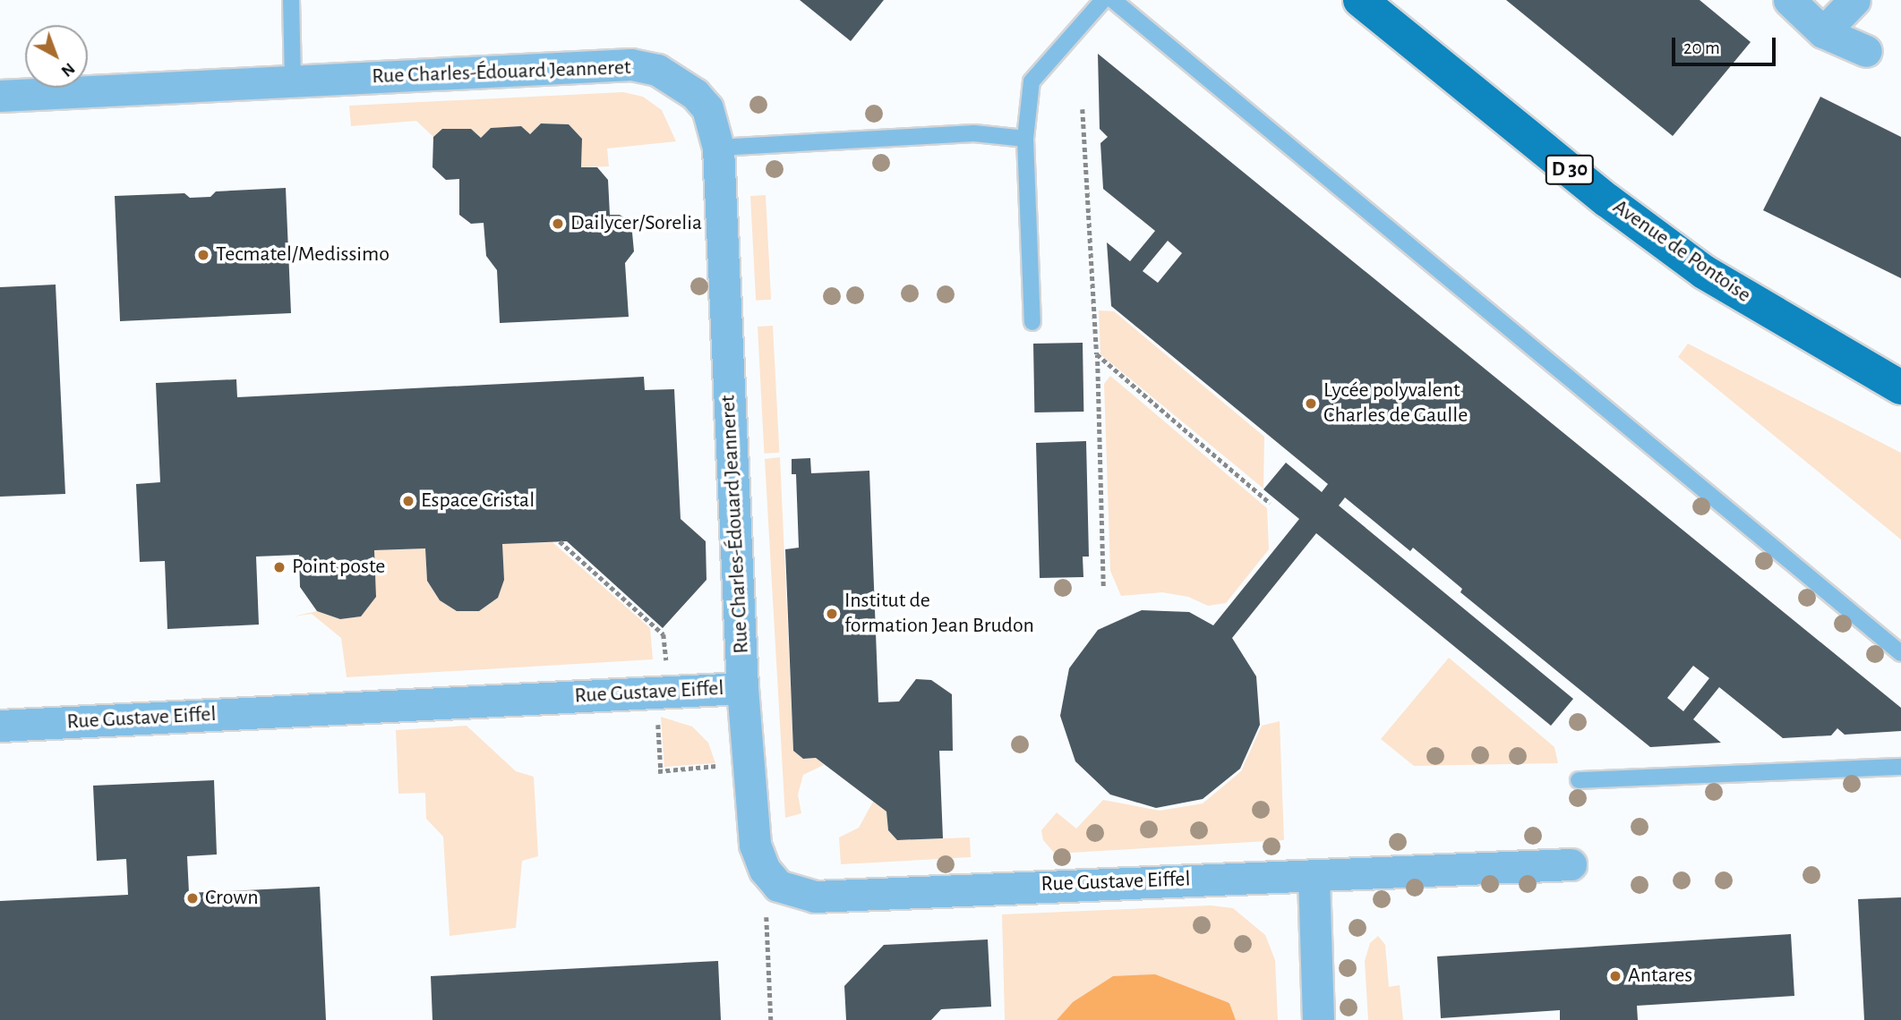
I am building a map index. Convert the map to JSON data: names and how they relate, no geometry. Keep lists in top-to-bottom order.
{
  "streets": {
    "main road": ["D 30", "Avenue de Pontoise"],
    "street": ["Rue Charles-Édouard Jeanneret", "Rue Gustave Eiffel"]
  },
  "crossings": [
    ["Rue Charles-Édouard Jeanneret", "Rue Gustave Eiffel"]
  ],
  "places": [
    "Dailycer/Sorelia",
    "Tecmatel/Medissimo",
    "Lycée polyvalent Charles de Gaulle",
    "Espace Cristal",
    "Point poste",
    "Institut de formation Jean Brudon",
    "Crown",
    "Antares"
  ],
  "scale_bar": "20 m",
  "north": "bottom right"
}
